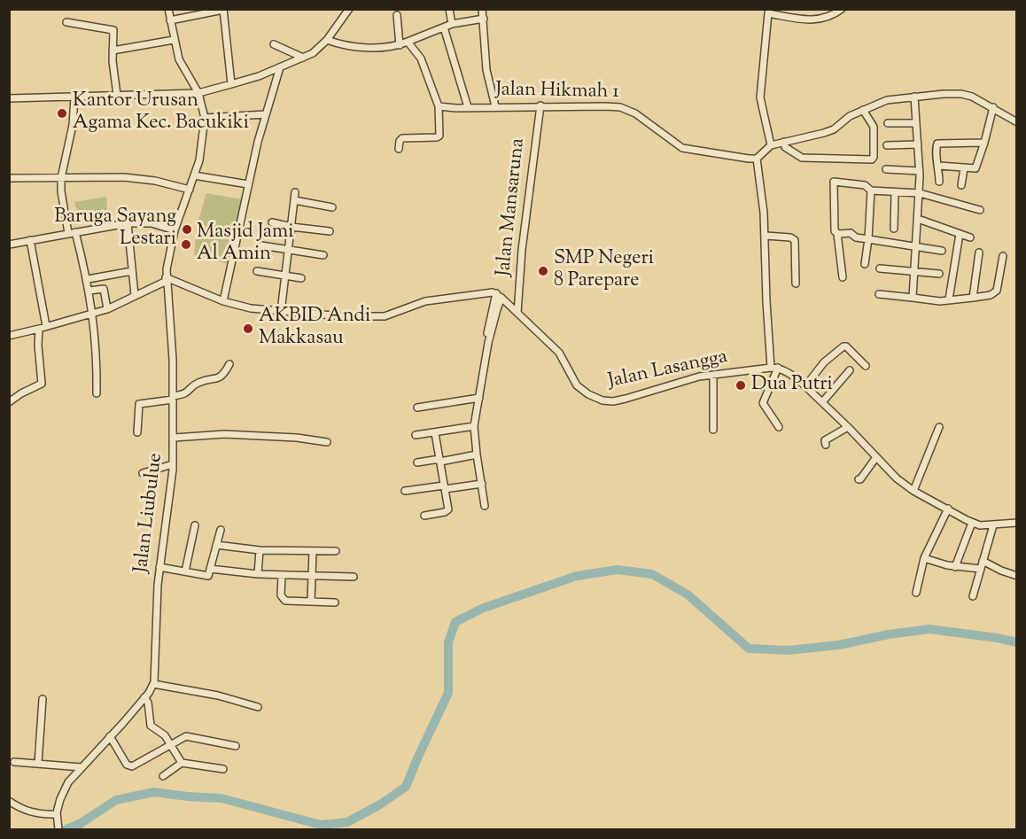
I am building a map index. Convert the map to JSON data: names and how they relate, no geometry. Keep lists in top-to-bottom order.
{
  "streets": {
    "street": [
      "Jalan Hikmah 1",
      "Jalan Mansaruna",
      "Jalan Lasangga",
      "Jalan Liubulue"
    ]
  },
  "crossings": [
    ["Jalan Hikmah 1", "Jalan Mansaruna"],
    ["Jalan Mansaruna", "Jalan Lasangga"]
  ],
  "places": [
    "Kantor Urusan Agama Kec. Bacukiki",
    "Baruga Sayang Lestari",
    "Masjid Jami Al Amin",
    "SMP Negeri 8 Parepare",
    "AKBID Andi Makkasau",
    "Dua Putri"
  ]
}
